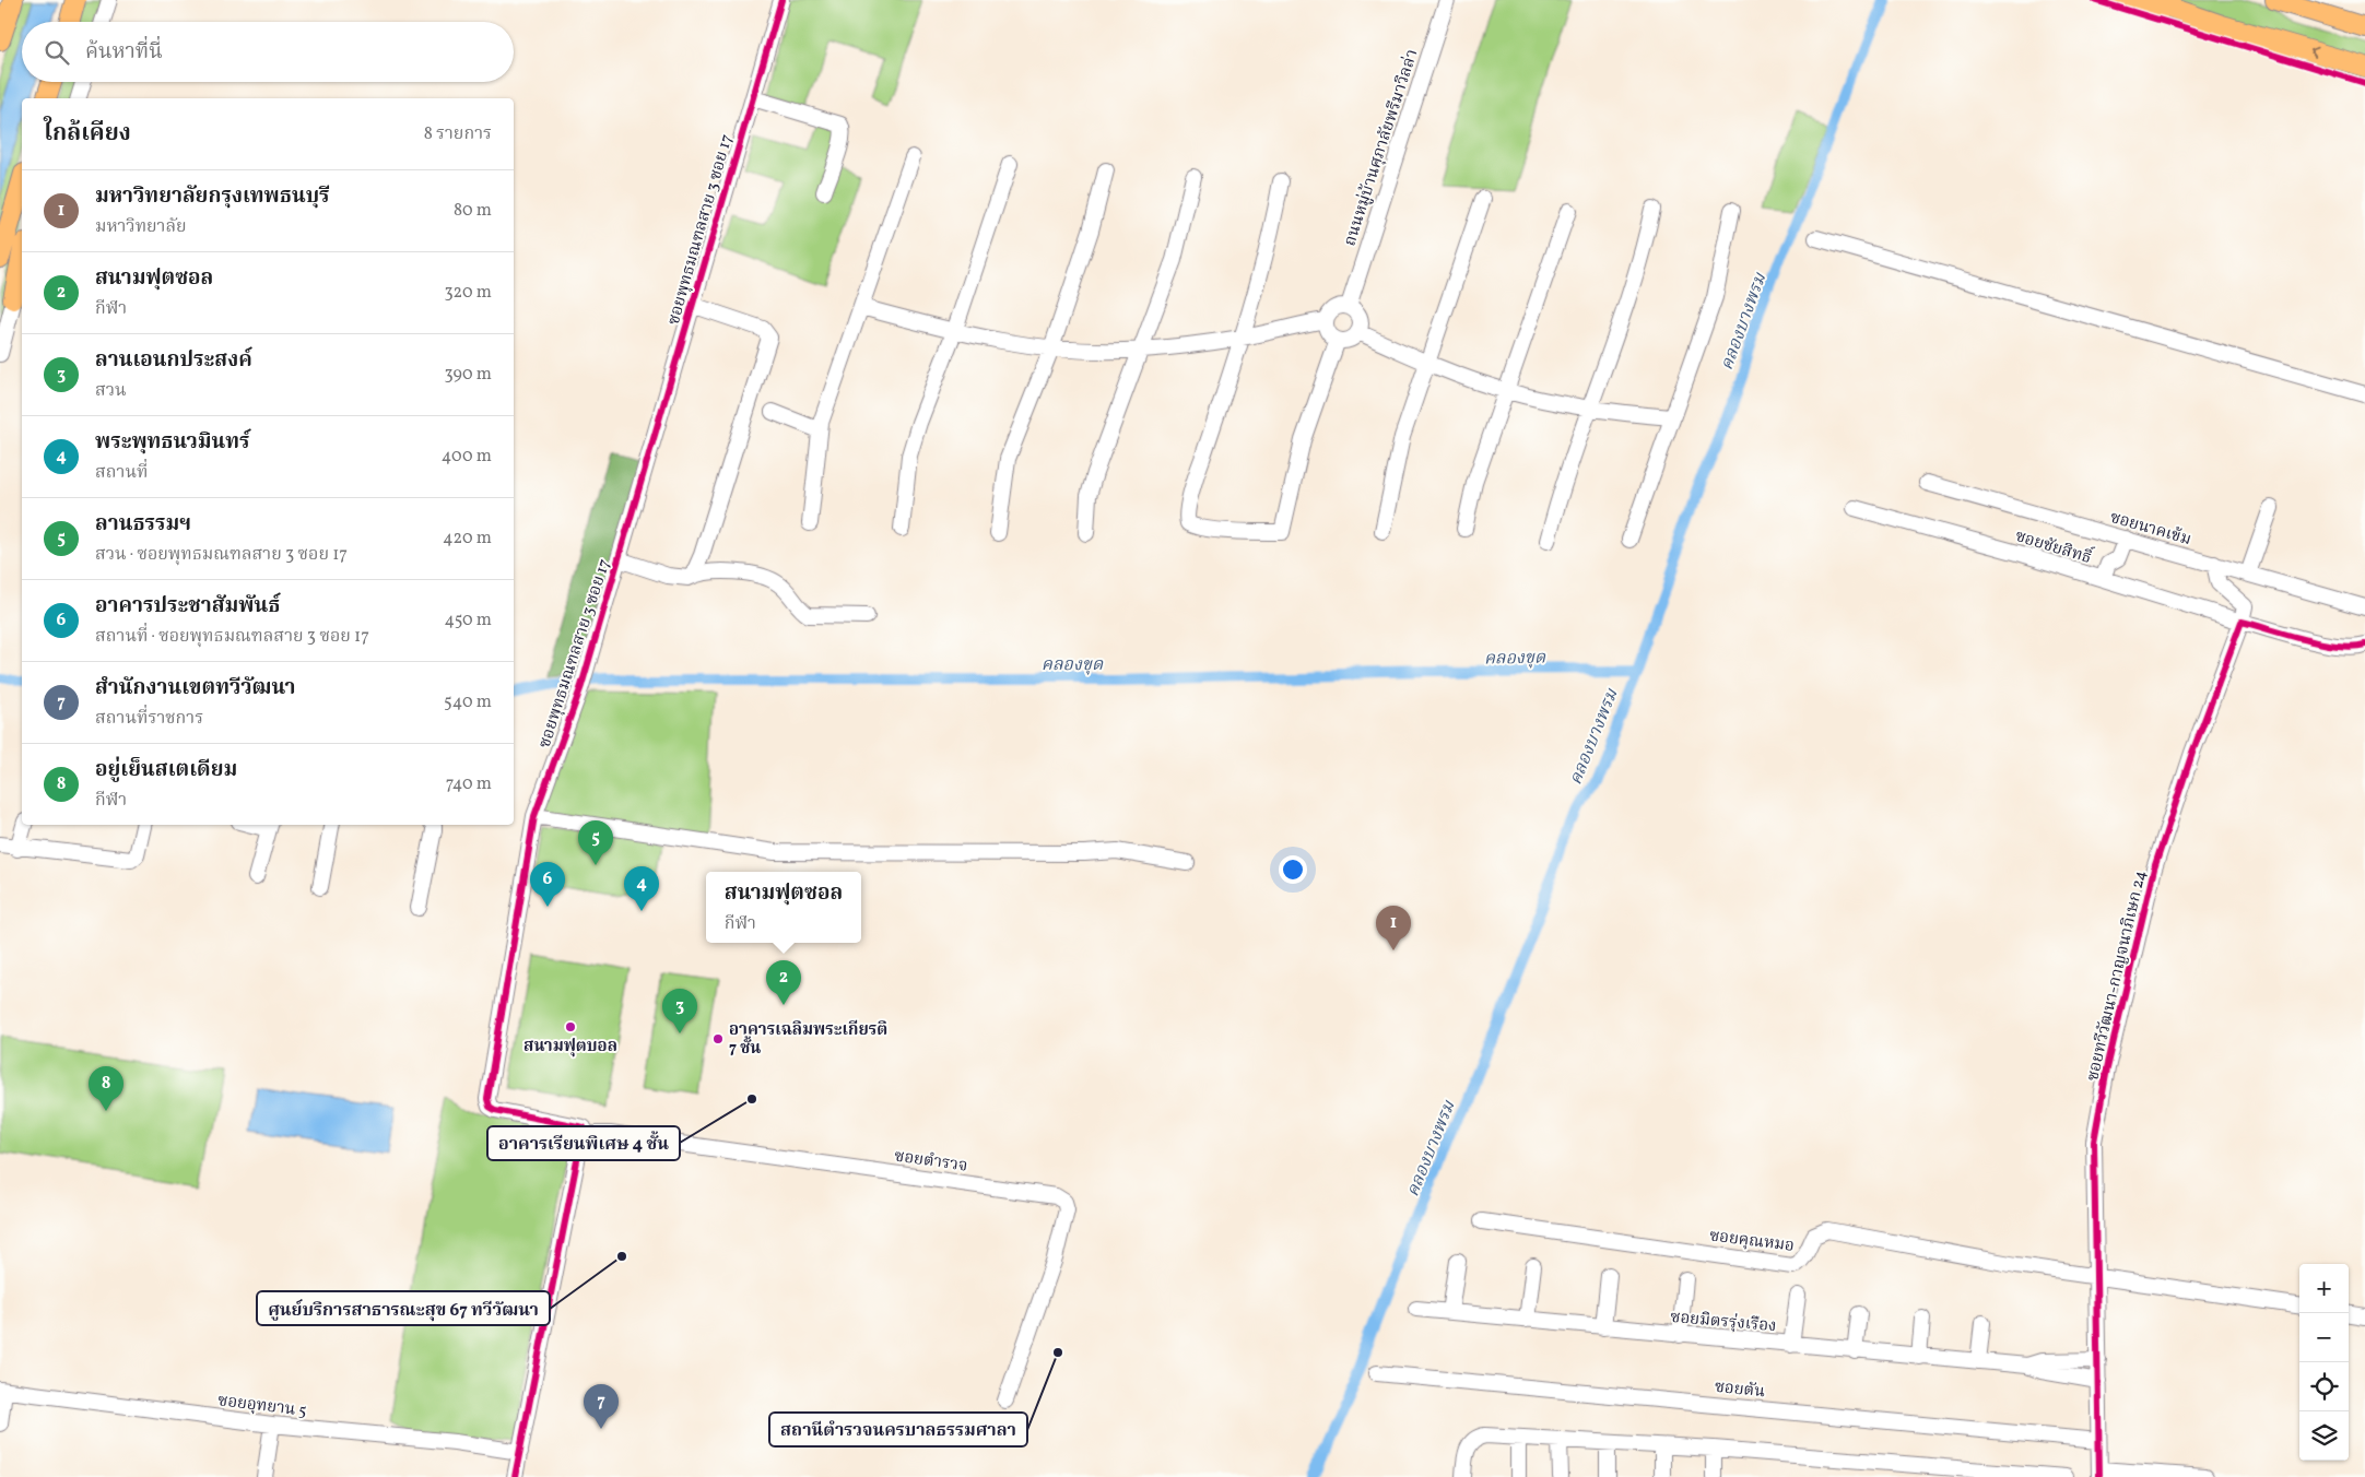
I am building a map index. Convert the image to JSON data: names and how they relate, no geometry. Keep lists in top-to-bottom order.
{
  "streets": {
    "street": [
      "ถนนหมู่บ้านศุภาลัยพรีมาวิลล่า",
      "ซอยพุทธมณฑลสาย 3 ซอย 17",
      "ซอยนาคเข้ม",
      "ซอยชัยสิทธิ์",
      "ซอยทวีวัฒนา-กาญจนาภิเษก 24",
      "ซอยตำรวจ",
      "ซอยคุณหมอ",
      "ซอยมิตรรุ่งเรือง",
      "ซอยตัน",
      "ซอยอุทยาน 5"
    ]
  },
  "crossings": [
    ["ซอยพุทธมณฑลสาย 3 ซอย 17", "ซอยตำรวจ"],
    ["ซอยชัยสิทธิ์", "ซอยทวีวัฒนา-กาญจนาภิเษก 24"],
    ["ซอยทวีวัฒนา-กาญจนาภิเษก 24", "ซอยคุณหมอ"],
    ["ซอยทวีวัฒนา-กาญจนาภิเษก 24", "ซอยมิตรรุ่งเรือง"],
    ["ซอยทวีวัฒนา-กาญจนาภิเษก 24", "ซอยตัน"]
  ],
  "water": ["คลองบางพรม", "คลองขุด"],
  "places": [
    "สนามฟุตบอล",
    "อาคารเฉลิมพระเกียรติ 7 ชั้น",
    "อาคารเรียนพิเศษ 4 ชั้น",
    "ศูนย์บริการสาธารณะสุข 67 ทวีวัฒนา",
    "สถานีตำรวจนครบาลธรรมศาลา"
  ],
  "page": {
    "search": "ค้นหาที่นี่",
    "heading": ["ใกล้เคียง", "8 รายการ"],
    "list": [
      {
        "mark": "1",
        "name": "มหาวิทยาลัยกรุงเทพธนบุรี",
        "note": "มหาวิทยาลัย",
        "value": "80 m"
      },
      {
        "mark": "2",
        "name": "สนามฟุตซอล",
        "note": "กีฬา",
        "value": "320 m"
      },
      {
        "mark": "3",
        "name": "ลานเอนกประสงค์",
        "note": "สวน",
        "value": "390 m"
      },
      {
        "mark": "4",
        "name": "พระพุทธนวมินทร์",
        "note": "สถานที่",
        "value": "400 m"
      },
      {
        "mark": "5",
        "name": "ลานธรรมฯ",
        "note": "สวน · ซอยพุทธมณฑลสาย 3 ซอย 17",
        "value": "420 m"
      },
      {
        "mark": "6",
        "name": "อาคารประชาสัมพันธ์",
        "note": "สถานที่ · ซอยพุทธมณฑลสาย 3 ซอย 17",
        "value": "450 m"
      },
      {
        "mark": "7",
        "name": "สำนักงานเขตทวีวัฒนา",
        "note": "สถานที่ราชการ",
        "value": "540 m"
      },
      {
        "mark": "8",
        "name": "อยู่เย็นสเตเดียม",
        "note": "กีฬา",
        "value": "740 m"
      }
    ],
    "pins": [
      "5",
      "6",
      "4",
      "1",
      "2",
      "3",
      "8",
      "7"
    ],
    "popup": ["สนามฟุตซอล", "กีฬา"],
    "map_buttons": ["+", "−"]
  }
}
